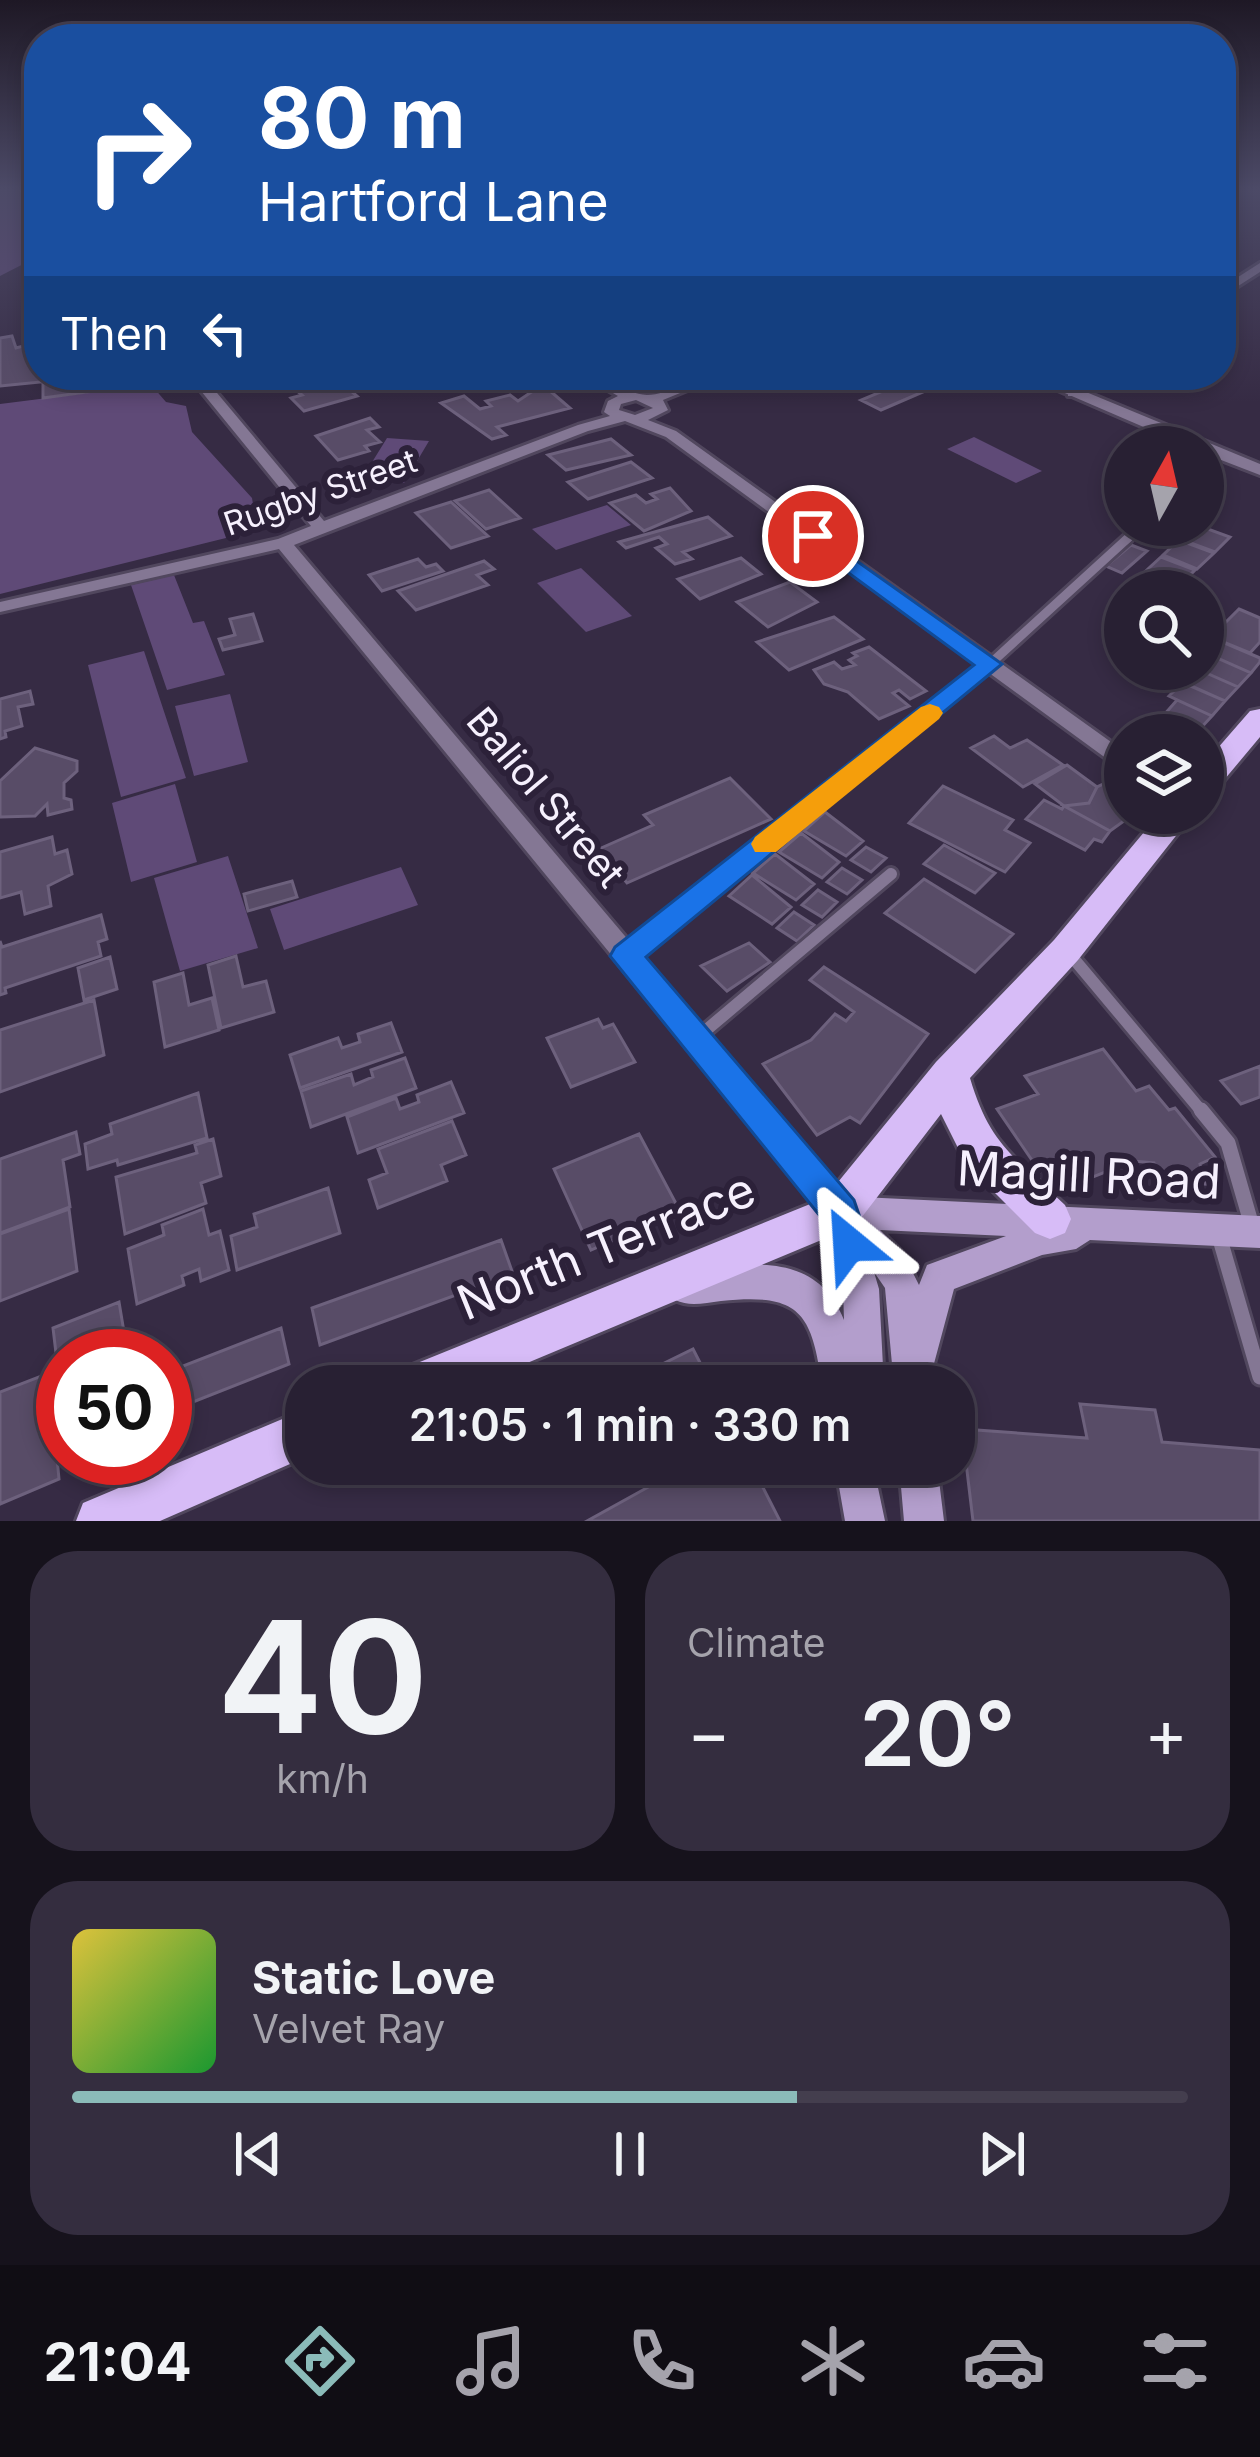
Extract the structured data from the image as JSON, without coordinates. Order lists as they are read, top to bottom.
{
  "streets": {
    "main road": ["Magill Road", "North Terrace"],
    "street": ["Rugby Street", "Baliol Street"]
  },
  "crossings": [
    ["Rugby Street", "Baliol Street"],
    ["Baliol Street", "Magill Road"],
    ["Baliol Street", "North Terrace"],
    ["Magill Road", "North Terrace"]
  ],
  "north": "top",
  "page": {
    "turn": ["80 m", "Hartford Lane"],
    "then": "Then",
    "limit": "50",
    "trip": "21:05 · 1 min · 330 m",
    "tile": [
      ["40", "km/h"],
      "Climate"
    ],
    "heat": ["−", "20°", "+"],
    "song": ["Static Love", "Velvet Ray"],
    "tabs": "21:04"
  }
}
